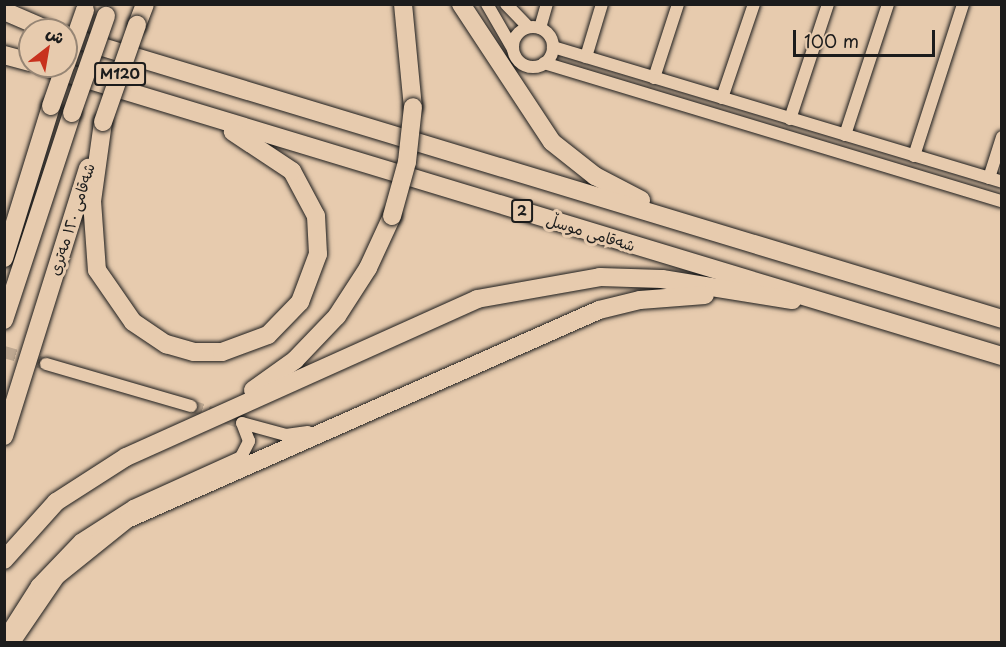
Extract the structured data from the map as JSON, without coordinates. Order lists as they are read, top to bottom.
{
  "streets": {
    "highway": [
      "M120",
      "2",
      "شەقامی ١٢٠ مەتری",
      "شەقامی موسڵ"
    ]
  },
  "scale_bar": "100 m",
  "north": "top right"
}
